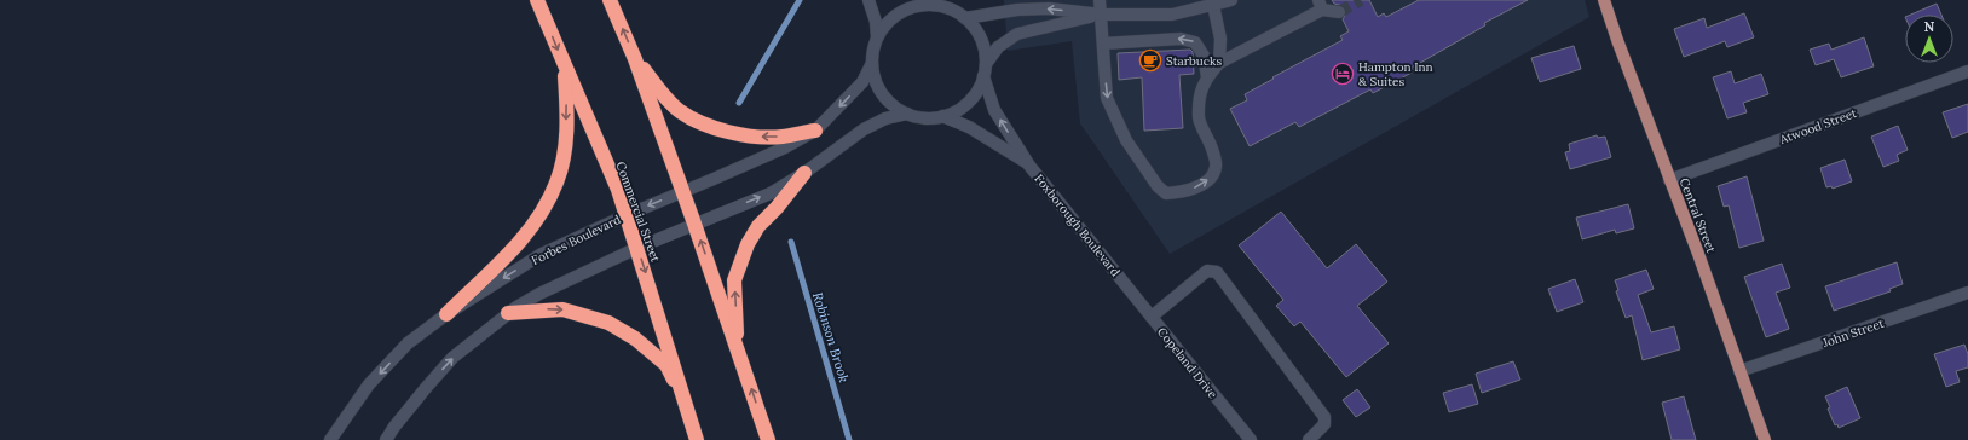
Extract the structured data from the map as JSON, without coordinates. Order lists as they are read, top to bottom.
{
  "streets": {
    "highway": ["Commercial Street"],
    "main road": ["Central Street"],
    "street": [
      "Atwood Street",
      "Foxborough Boulevard",
      "Forbes Boulevard",
      "John Street",
      "Copeland Drive"
    ]
  },
  "crossings": [
    ["Atwood Street", "Central Street"],
    ["Commercial Street", "Forbes Boulevard"],
    ["Central Street", "John Street"],
    ["Foxborough Boulevard", "Forbes Boulevard"],
    ["Foxborough Boulevard", "Copeland Drive"]
  ],
  "water": ["Robinson Brook"],
  "places": {
    "cafe": ["Starbucks"],
    "hotel": ["Hampton Inn & Suites"]
  },
  "north": "top"
}
